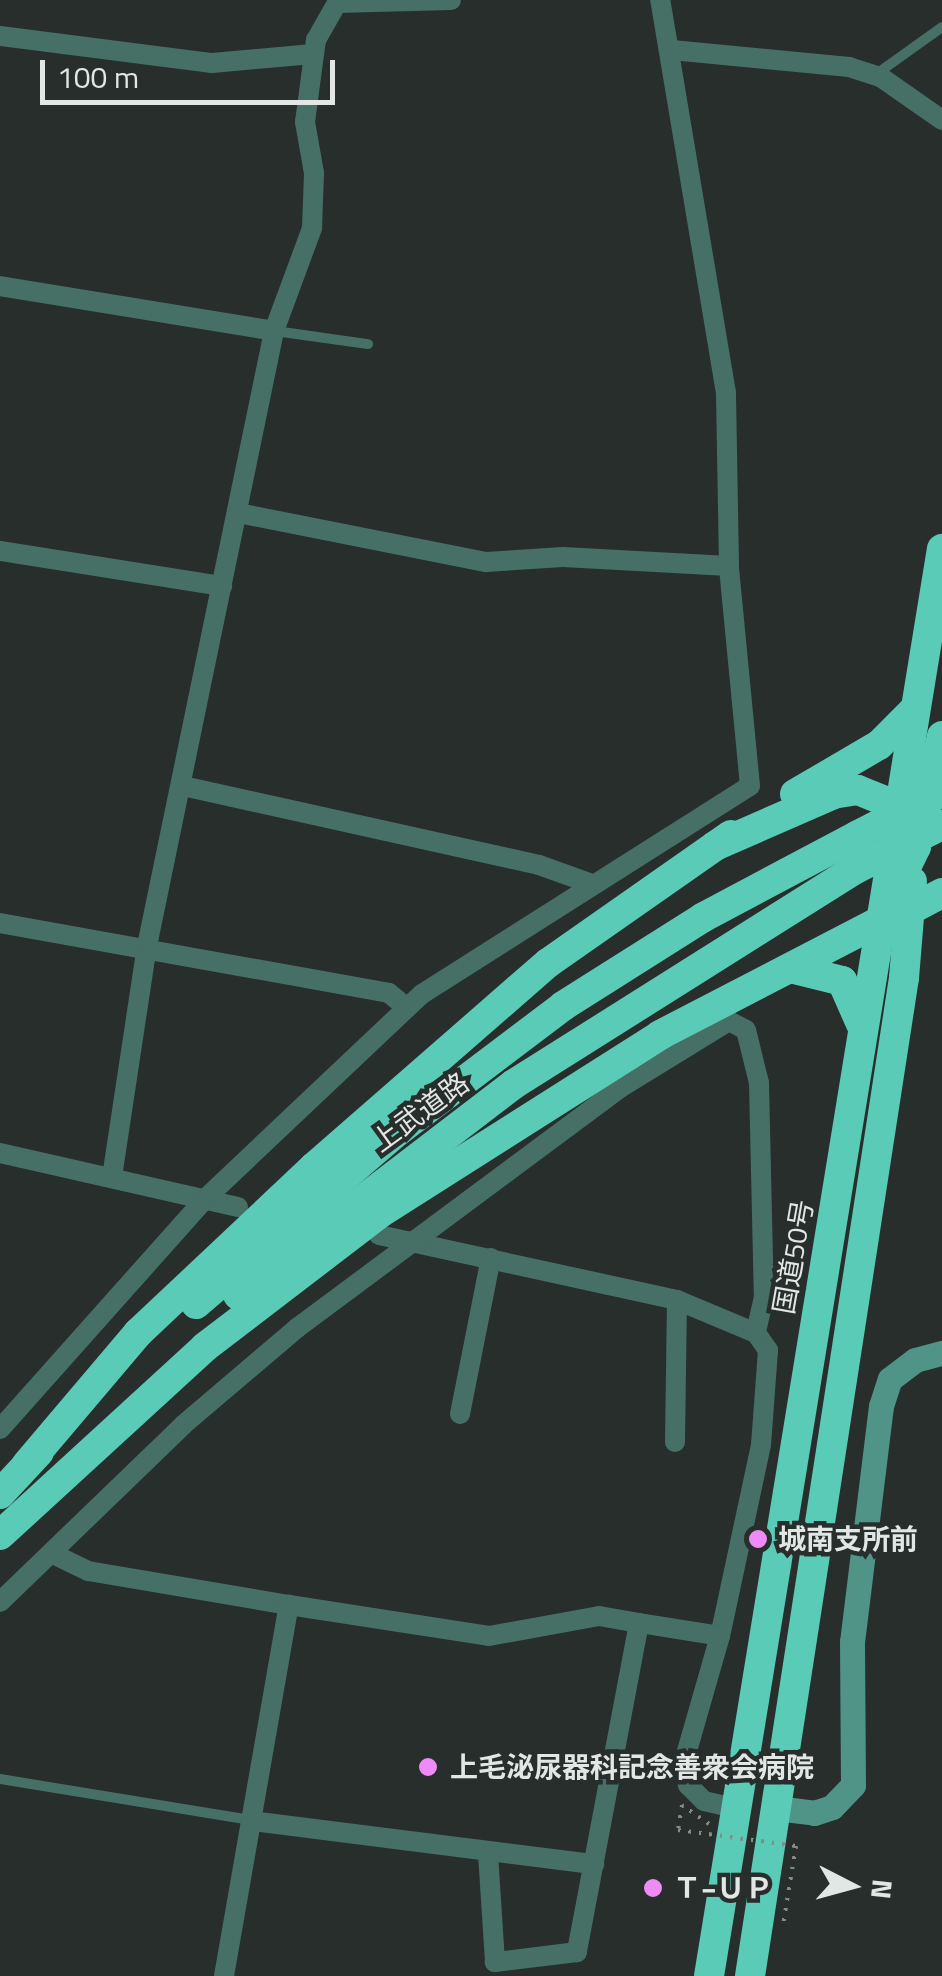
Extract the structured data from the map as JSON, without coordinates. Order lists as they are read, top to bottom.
{
  "streets": {
    "highway": ["上武道路", "国道50号"]
  },
  "crossings": [
    ["上武道路", "国道50号"]
  ],
  "places": ["城南支所前", "上毛泌尿器科記念善衆会病院", "Ｔ−ＵＰ"],
  "scale_bar": "100 m",
  "north": "right"
}
